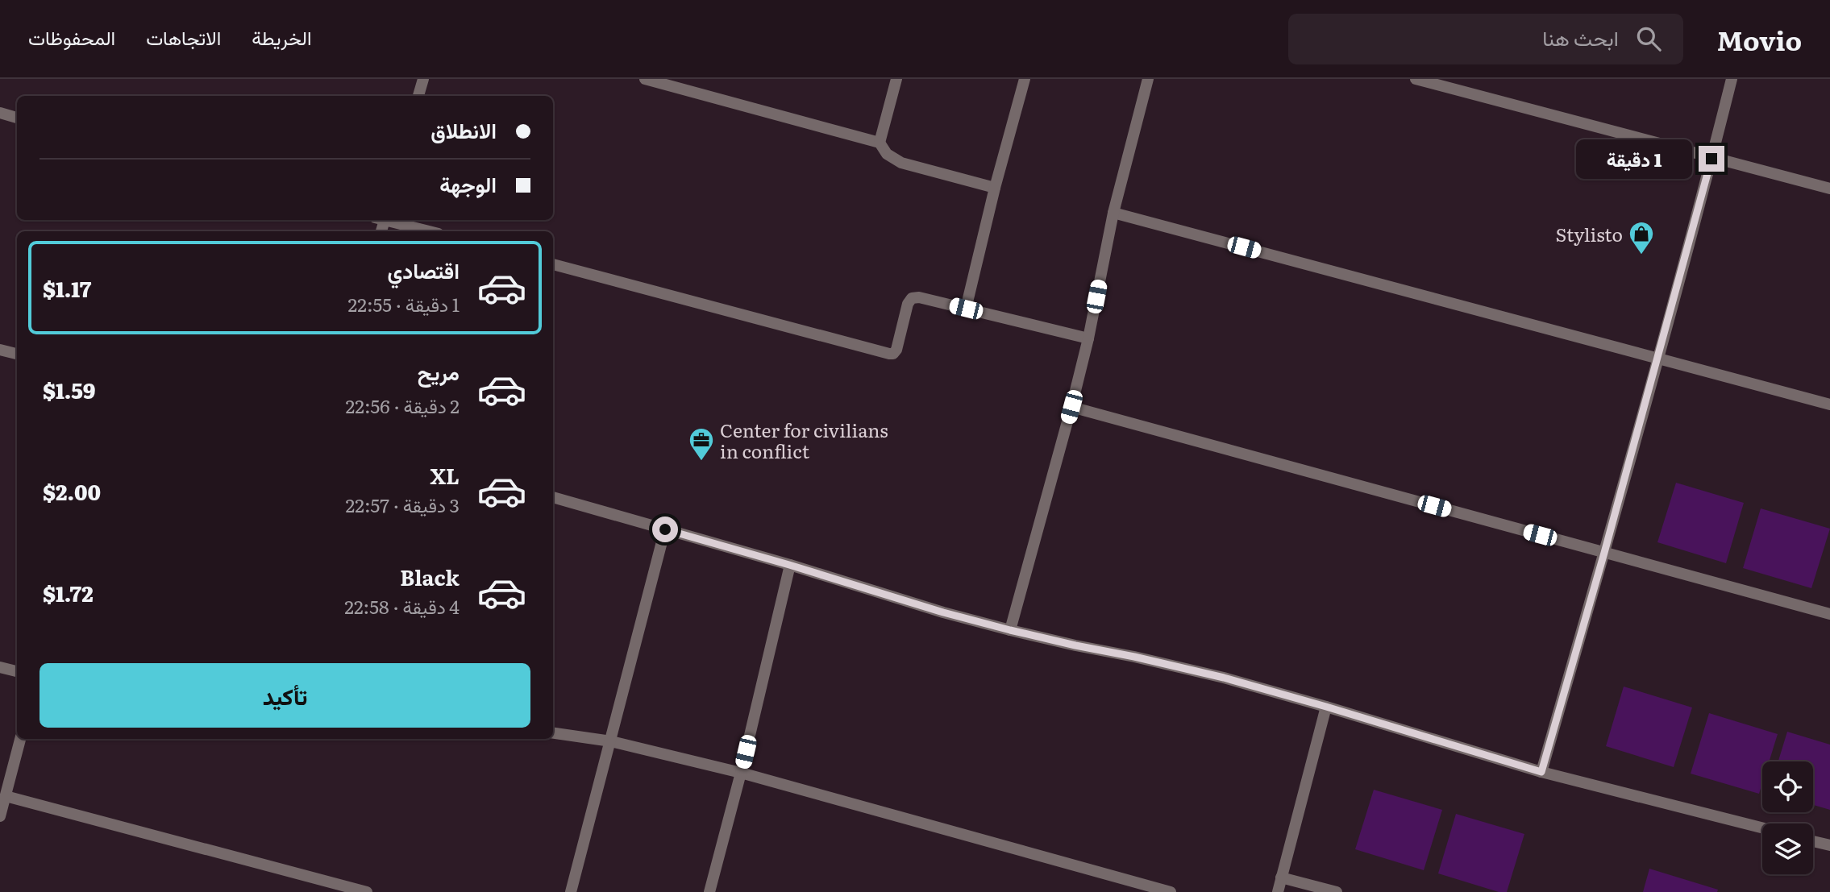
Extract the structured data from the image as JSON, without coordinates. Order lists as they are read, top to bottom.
{
  "places": {
    "shop": ["Stylisto"],
    "office": ["Center for civilians in conflict"]
  },
  "page": {
    "header": "Movio",
    "search": "ابحث هنا",
    "nav": ["الخريطة", "الاتجاهات", "المحفوظات"],
    "banner": ["الانطلاق", "الوجهة"],
    "bubble": "1 دقيقة",
    "list": [
      {
        "name": "اقتصادي",
        "note": "1 دقيقة · 22:55",
        "value": "$1.17"
      },
      {
        "name": "مريح",
        "note": "2 دقيقة · 22:56",
        "value": "$1.59"
      },
      {
        "name": "XL",
        "note": "3 دقيقة · 22:57",
        "value": "$2.00"
      },
      {
        "name": "Black",
        "note": "4 دقيقة · 22:58",
        "value": "$1.72"
      }
    ],
    "buttons": "تأكيد"
  }
}
